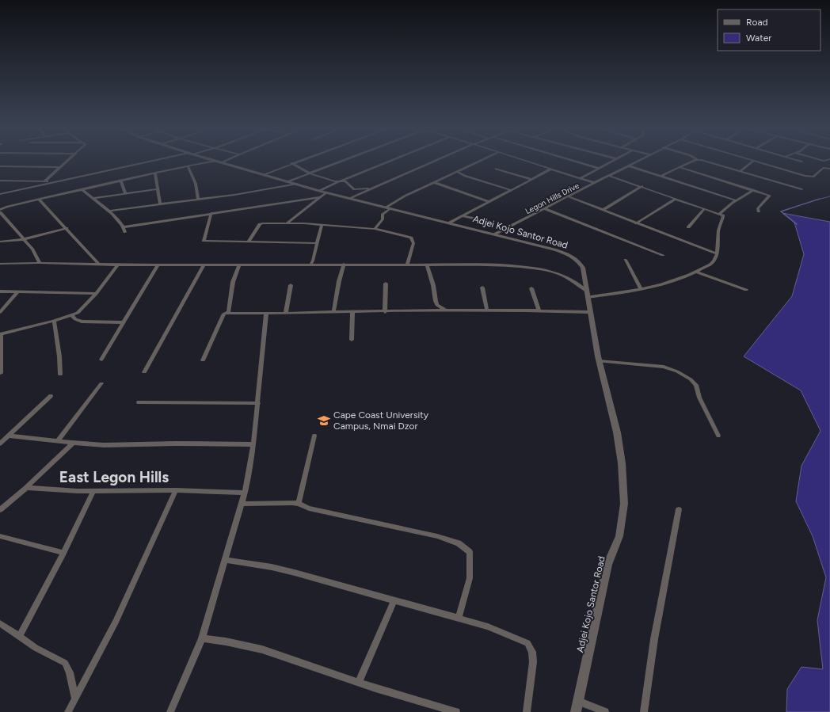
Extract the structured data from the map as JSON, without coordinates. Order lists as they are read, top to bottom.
{
  "streets": {
    "street": ["Legon Hills Drive", "Adjei Kojo Santor Road"]
  },
  "crossings": [
    ["Legon Hills Drive", "Adjei Kojo Santor Road"]
  ],
  "districts": ["East Legon Hills"],
  "places": {
    "school or university": ["Cape Coast University Campus, Nmai Dzor"]
  },
  "legend": ["Road", "Water"]
}
